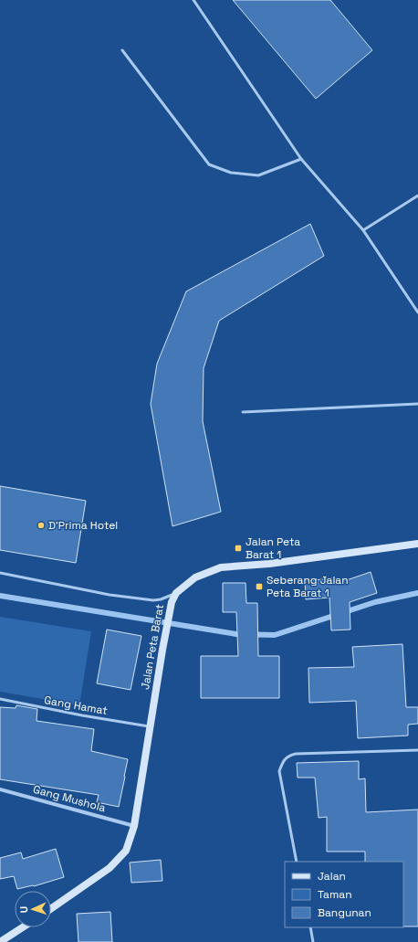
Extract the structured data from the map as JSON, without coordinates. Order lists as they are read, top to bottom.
{
  "streets": {
    "main road": ["Jalan Peta Barat"],
    "street": ["Gang Mushola"],
    "lane": ["Gang Hamat"]
  },
  "crossings": [
    ["Jalan Peta Barat", "Gang Hamat"],
    ["Jalan Peta Barat", "Gang Mushola"]
  ],
  "places": {
    "other": ["D'Prima Hotel"],
    "transit": ["Jalan Peta Barat 1", "Seberang Jalan Peta Barat 1"]
  },
  "legend": ["Jalan", "Taman", "Bangunan"],
  "north": "left"
}
